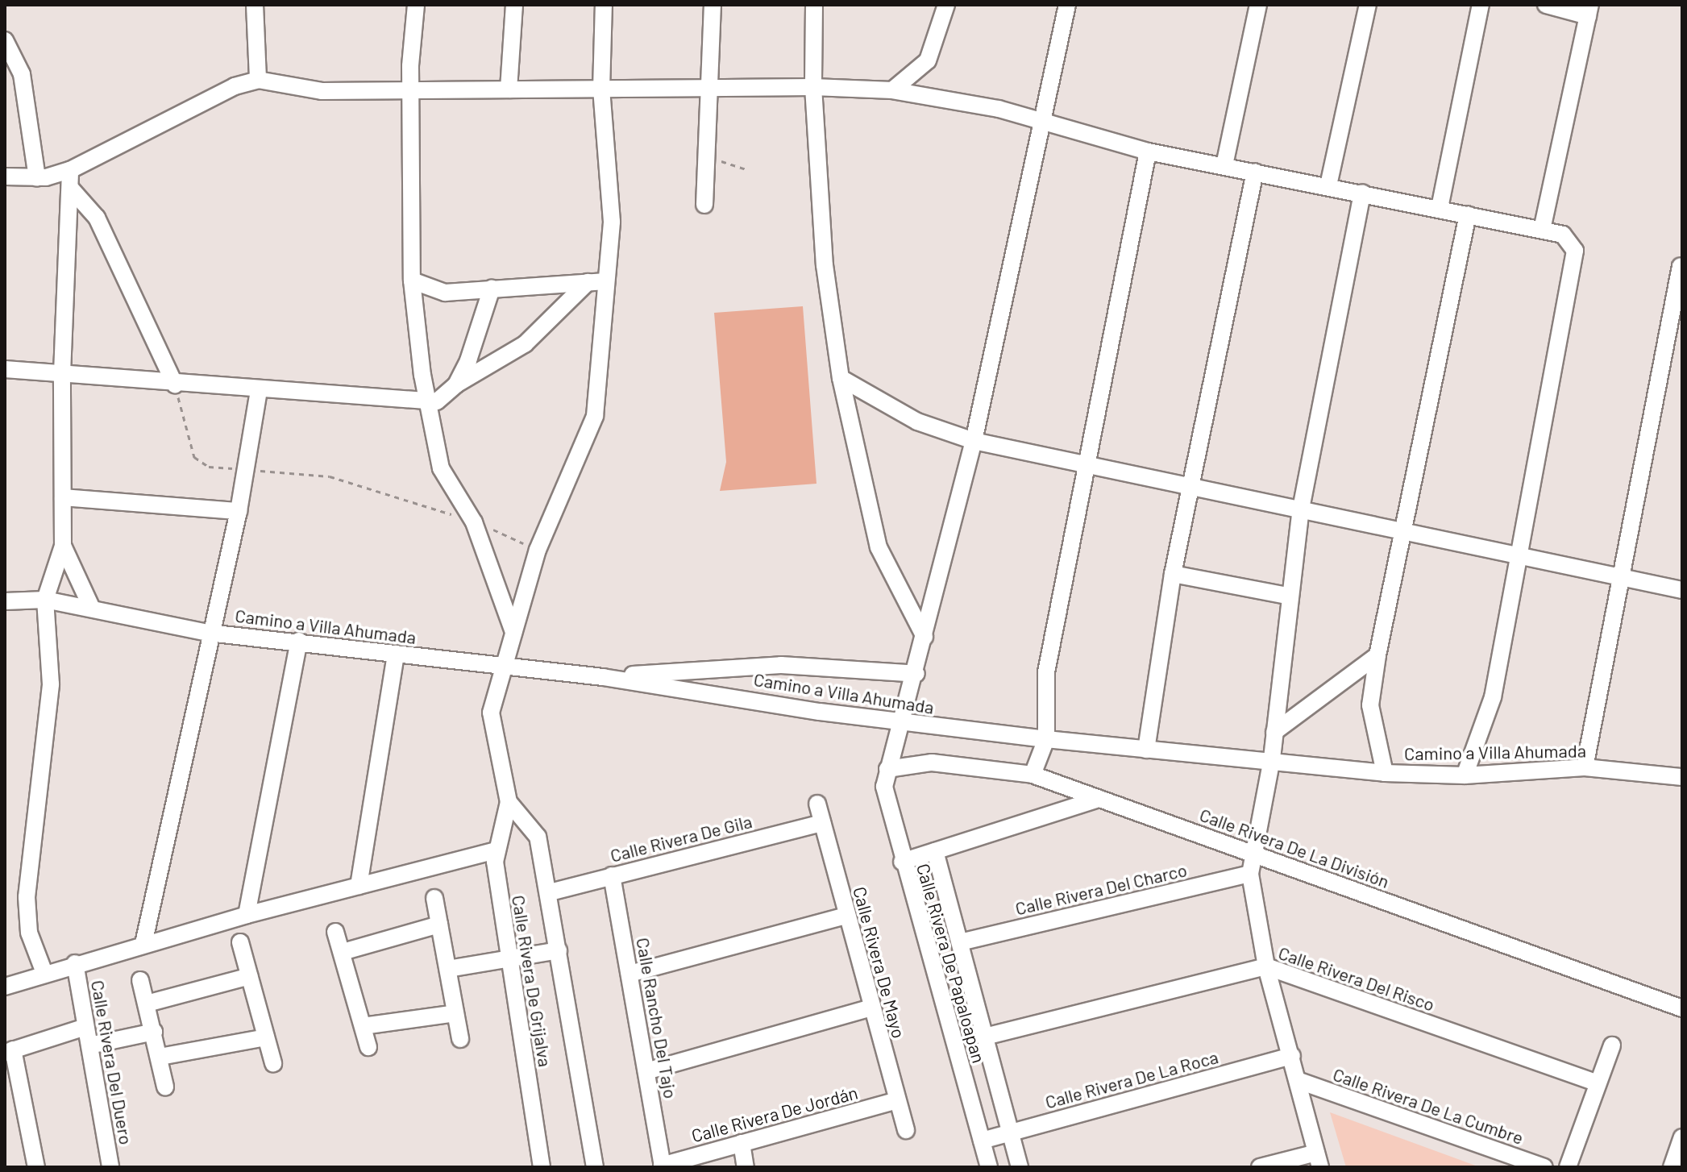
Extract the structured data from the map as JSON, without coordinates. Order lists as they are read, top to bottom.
{
  "streets": {
    "street": [
      "Camino a Villa Ahumada",
      "Calle Rivera De Gila",
      "Calle Rivera De La División",
      "Calle Rivera Del Charco",
      "Calle Rivera De Mayo",
      "Calle Rivera De Papaloapan",
      "Calle Rivera Del Risco",
      "Calle Rivera De Grijalva",
      "Calle Rancho Del Tajo",
      "Calle Rivera Del Duero",
      "Calle Rivera De La Roca",
      "Calle Rivera De La Cumbre",
      "Calle Rivera De Jordán"
    ]
  },
  "crossings": [
    ["Camino a Villa Ahumada", "Calle Rivera De Papaloapan"],
    ["Calle Rivera De Gila", "Calle Rivera De Mayo"],
    ["Calle Rivera De Gila", "Calle Rancho Del Tajo"],
    ["Calle Rivera De La División", "Calle Rivera De Papaloapan"],
    ["Calle Rivera De Mayo", "Calle Rivera De Jordán"],
    ["Calle Rivera De Papaloapan", "Calle Rivera De La Roca"],
    ["Calle Rancho Del Tajo", "Calle Rivera De Jordán"]
  ]
}
